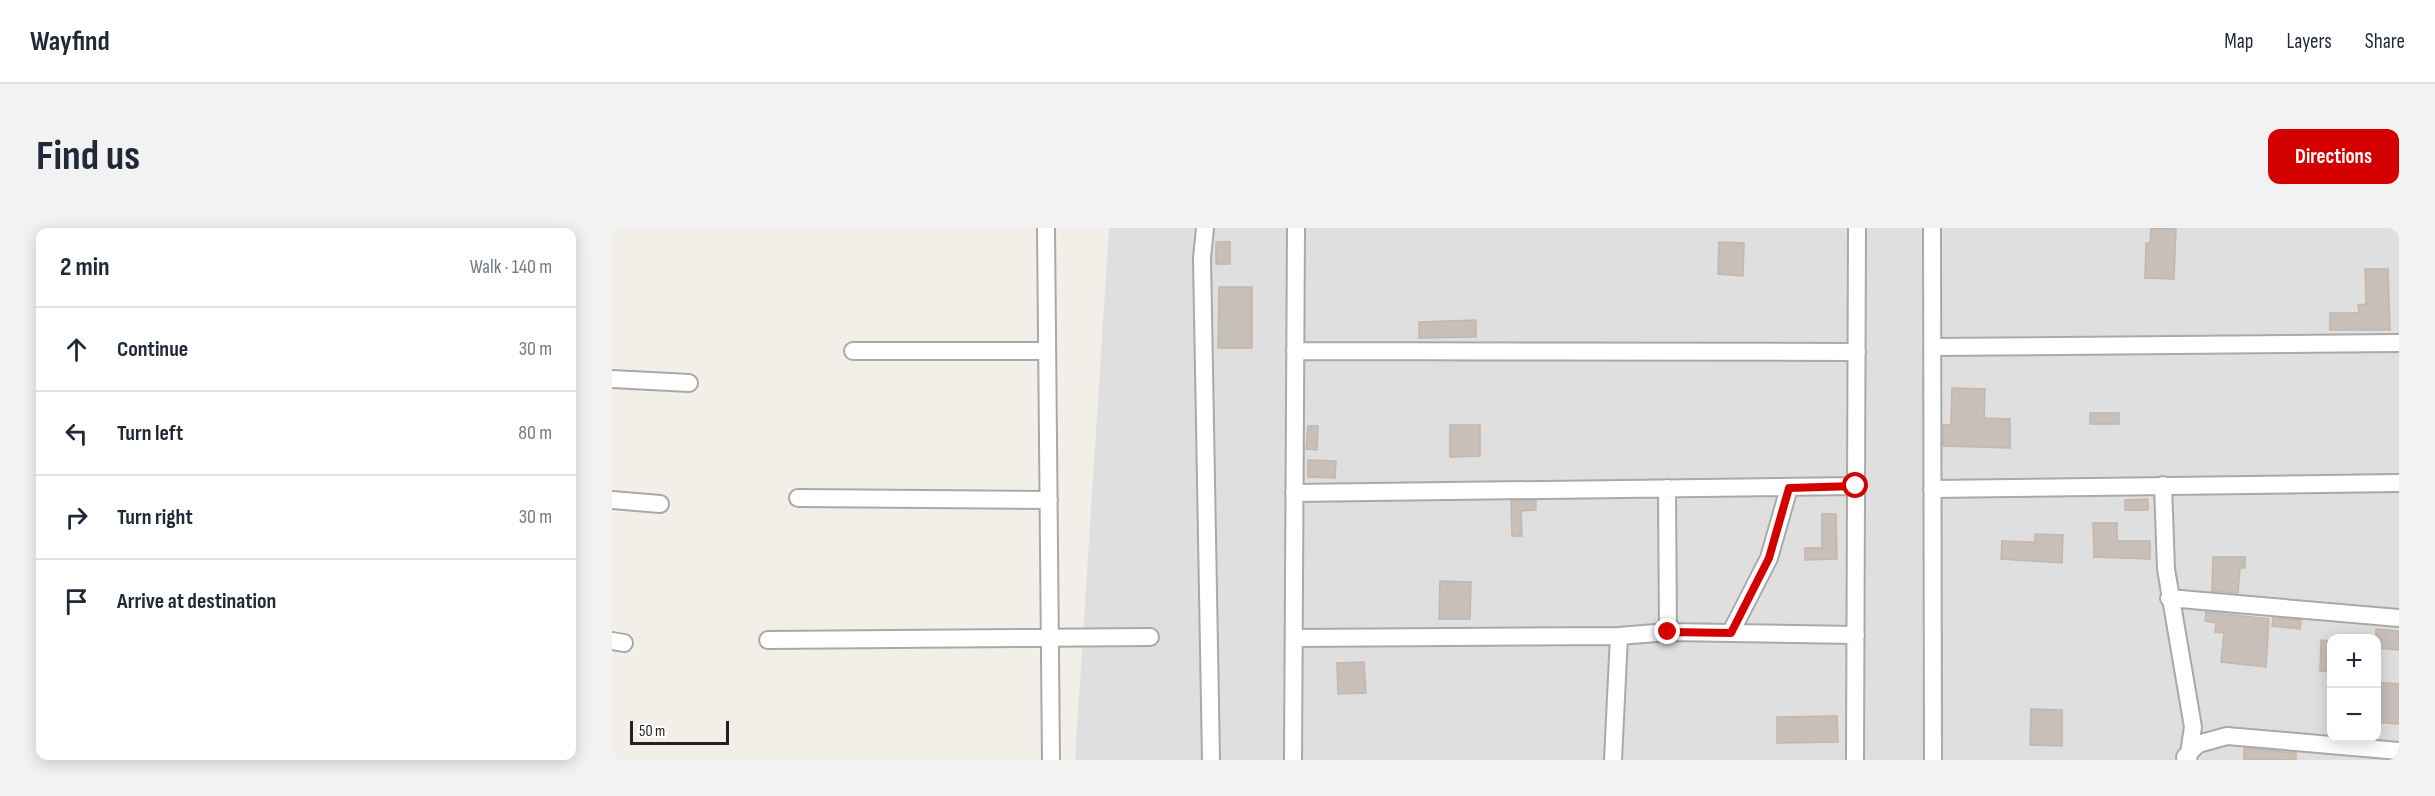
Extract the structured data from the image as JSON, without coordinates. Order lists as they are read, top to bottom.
{
  "scale_bar": "50 m",
  "page": {
    "header": "Wayfind",
    "nav": ["Map", "Layers", "Share"],
    "buttons": "Directions",
    "title": "Find us",
    "heading": ["2 min", "Walk · 140 m"],
    "list": [
      ["Continue", "30 m"],
      ["Turn left", "80 m"],
      ["Turn right", "30 m"],
      "Arrive at destination"
    ],
    "map_buttons": ["+", "−"],
    "scale": "50 m"
  }
}
